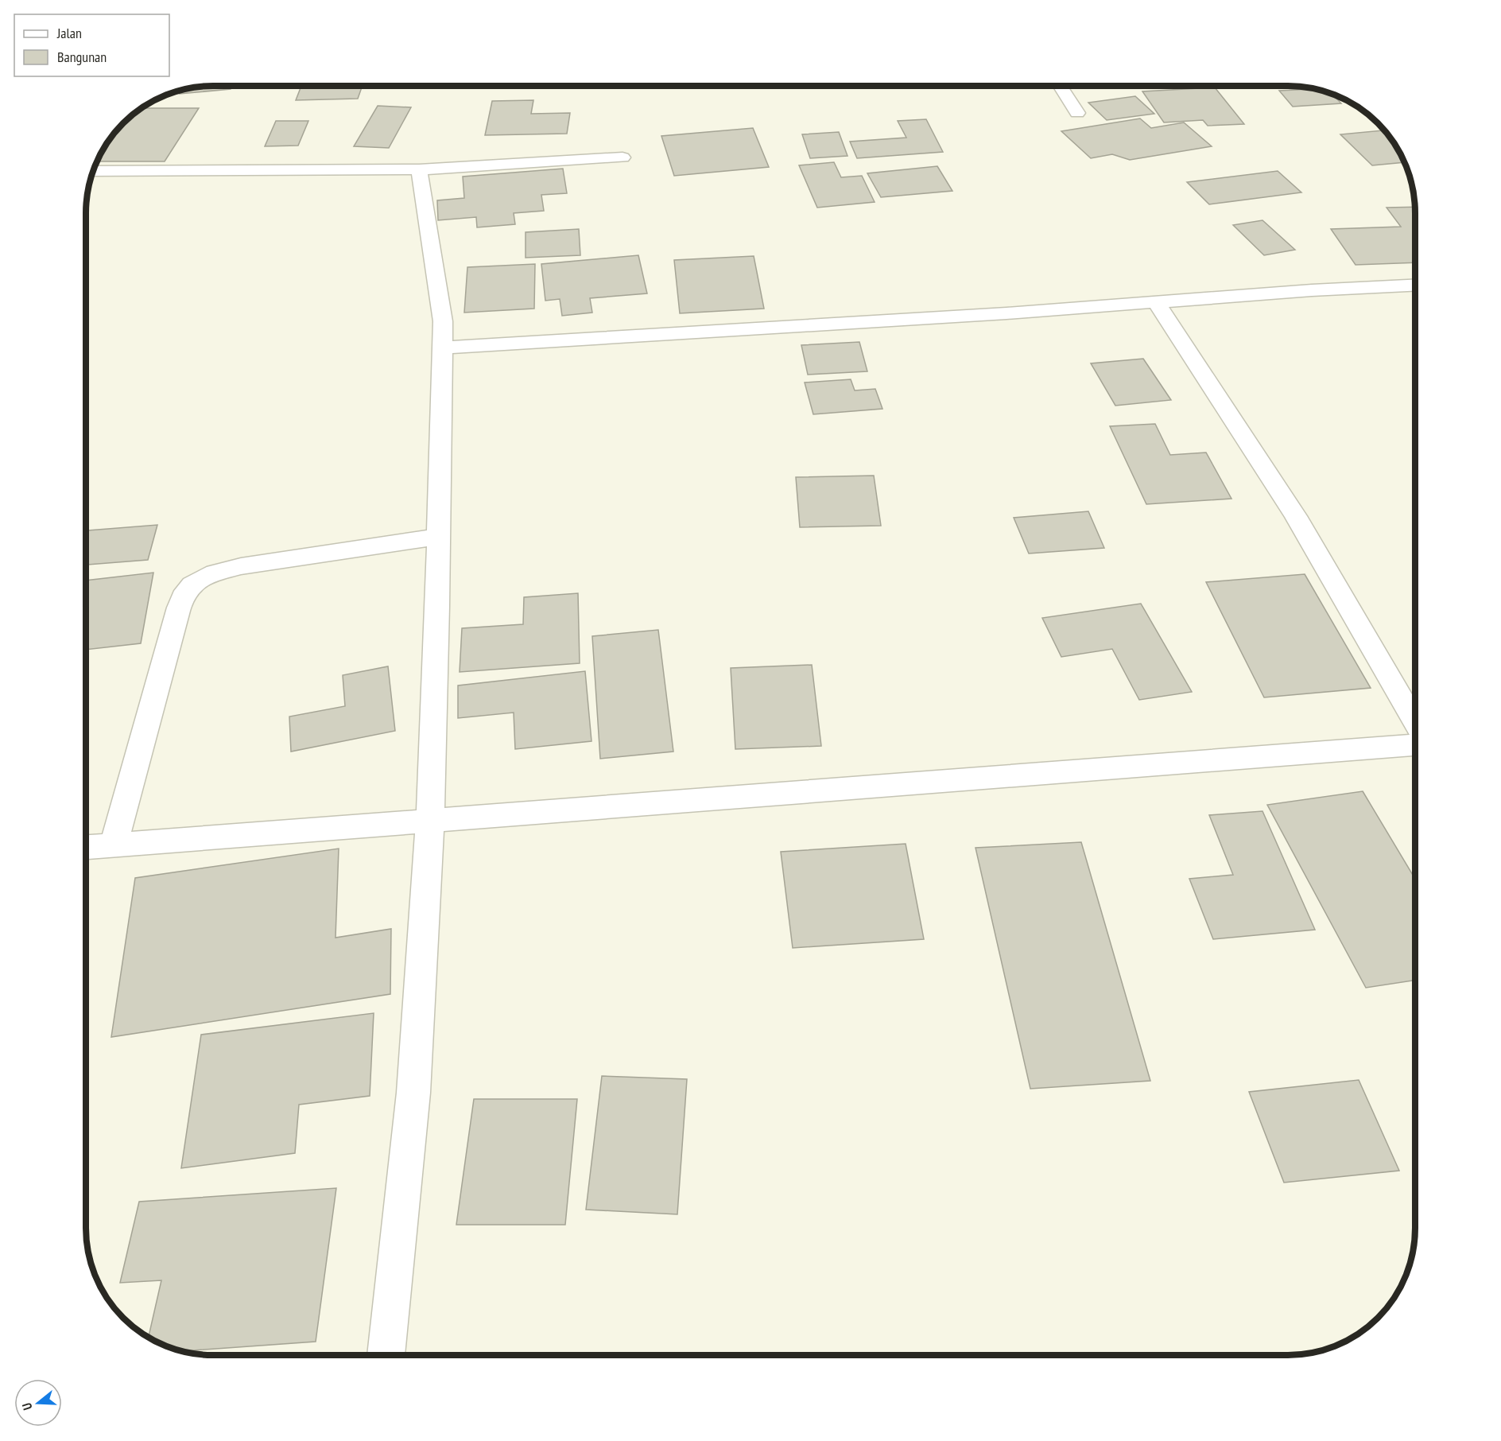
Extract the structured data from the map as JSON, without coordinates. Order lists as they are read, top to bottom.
{
  "legend": ["Jalan", "Bangunan"],
  "north": "left"
}
